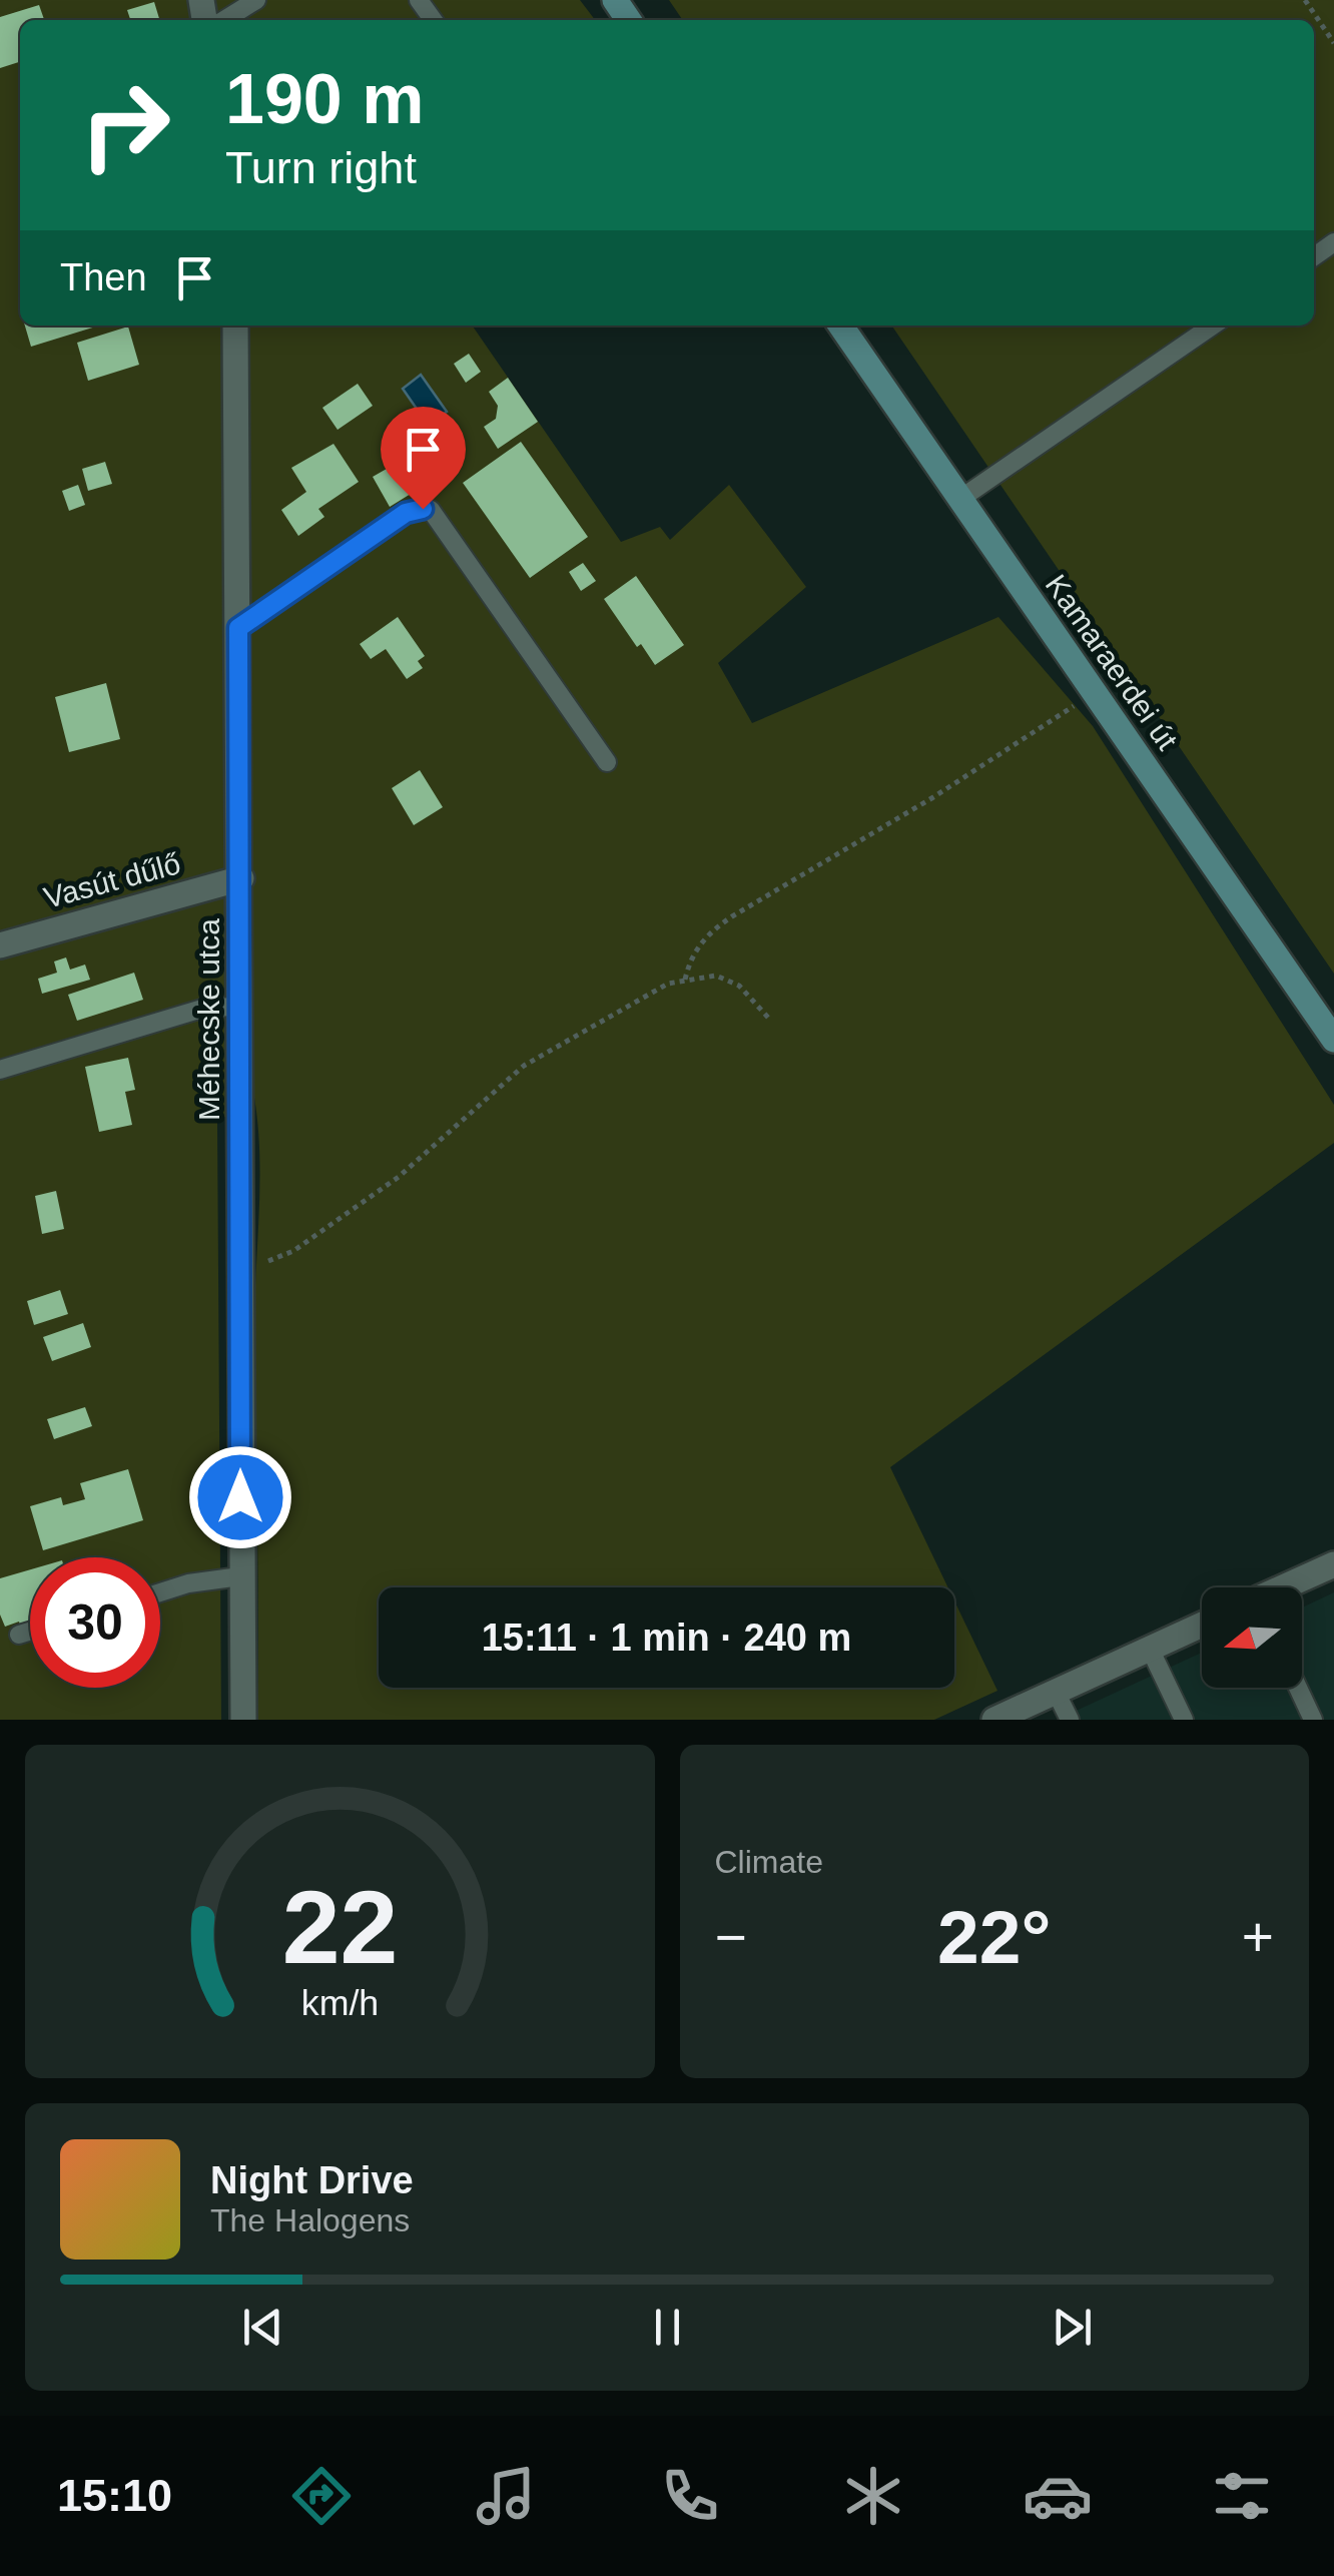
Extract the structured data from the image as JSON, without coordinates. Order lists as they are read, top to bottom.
{
  "streets": {
    "street": ["Kamaraerdei út", "Vasút dűlő", "Méhecske utca"]
  },
  "crossings": [
    ["Vasút dűlő", "Méhecske utca"]
  ],
  "north": "left",
  "page": {
    "turn": ["190 m", "Turn right"],
    "then": "Then",
    "limit": "30",
    "trip": "15:11 · 1 min · 240 m",
    "tile": "Climate",
    "heat": ["−", "22°", "+"],
    "song": ["Night Drive", "The Halogens"],
    "tabs": "15:10",
    "gauge": ["22", "km/h"]
  }
}
